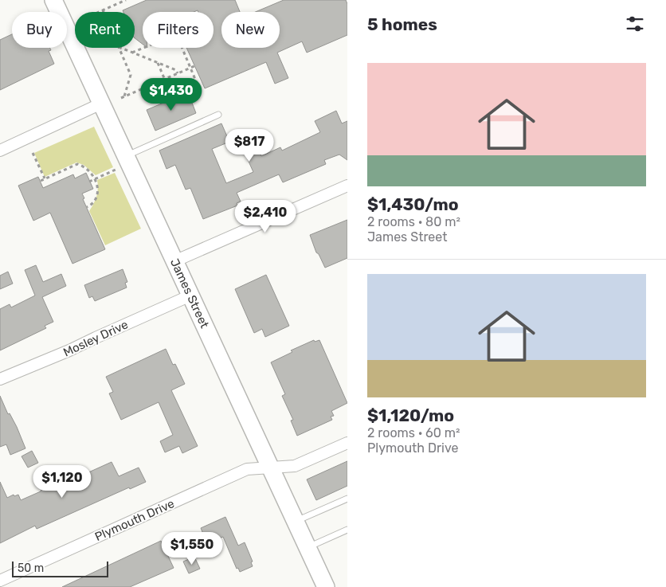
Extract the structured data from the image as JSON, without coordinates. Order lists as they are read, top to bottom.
{
  "streets": {
    "main road": ["James Street"],
    "street": ["Mosley Drive", "Plymouth Drive"]
  },
  "crossings": [
    ["James Street", "Mosley Drive"],
    ["James Street", "Plymouth Drive"]
  ],
  "scale_bar": "50 m",
  "page": {
    "heading": "5 homes",
    "chip": [
      "Buy",
      "Rent",
      "Filters",
      "New"
    ],
    "list": [
      {
        "name": "$1,430/mo",
        "note": "2 rooms · 80 m² · James Street"
      },
      {
        "name": "$1,120/mo",
        "note": "2 rooms · 60 m² · Plymouth Drive"
      }
    ],
    "price": [
      "$1,430",
      "$817",
      "$2,410",
      "$1,120",
      "$1,550"
    ],
    "scale": "50 m"
  }
}
